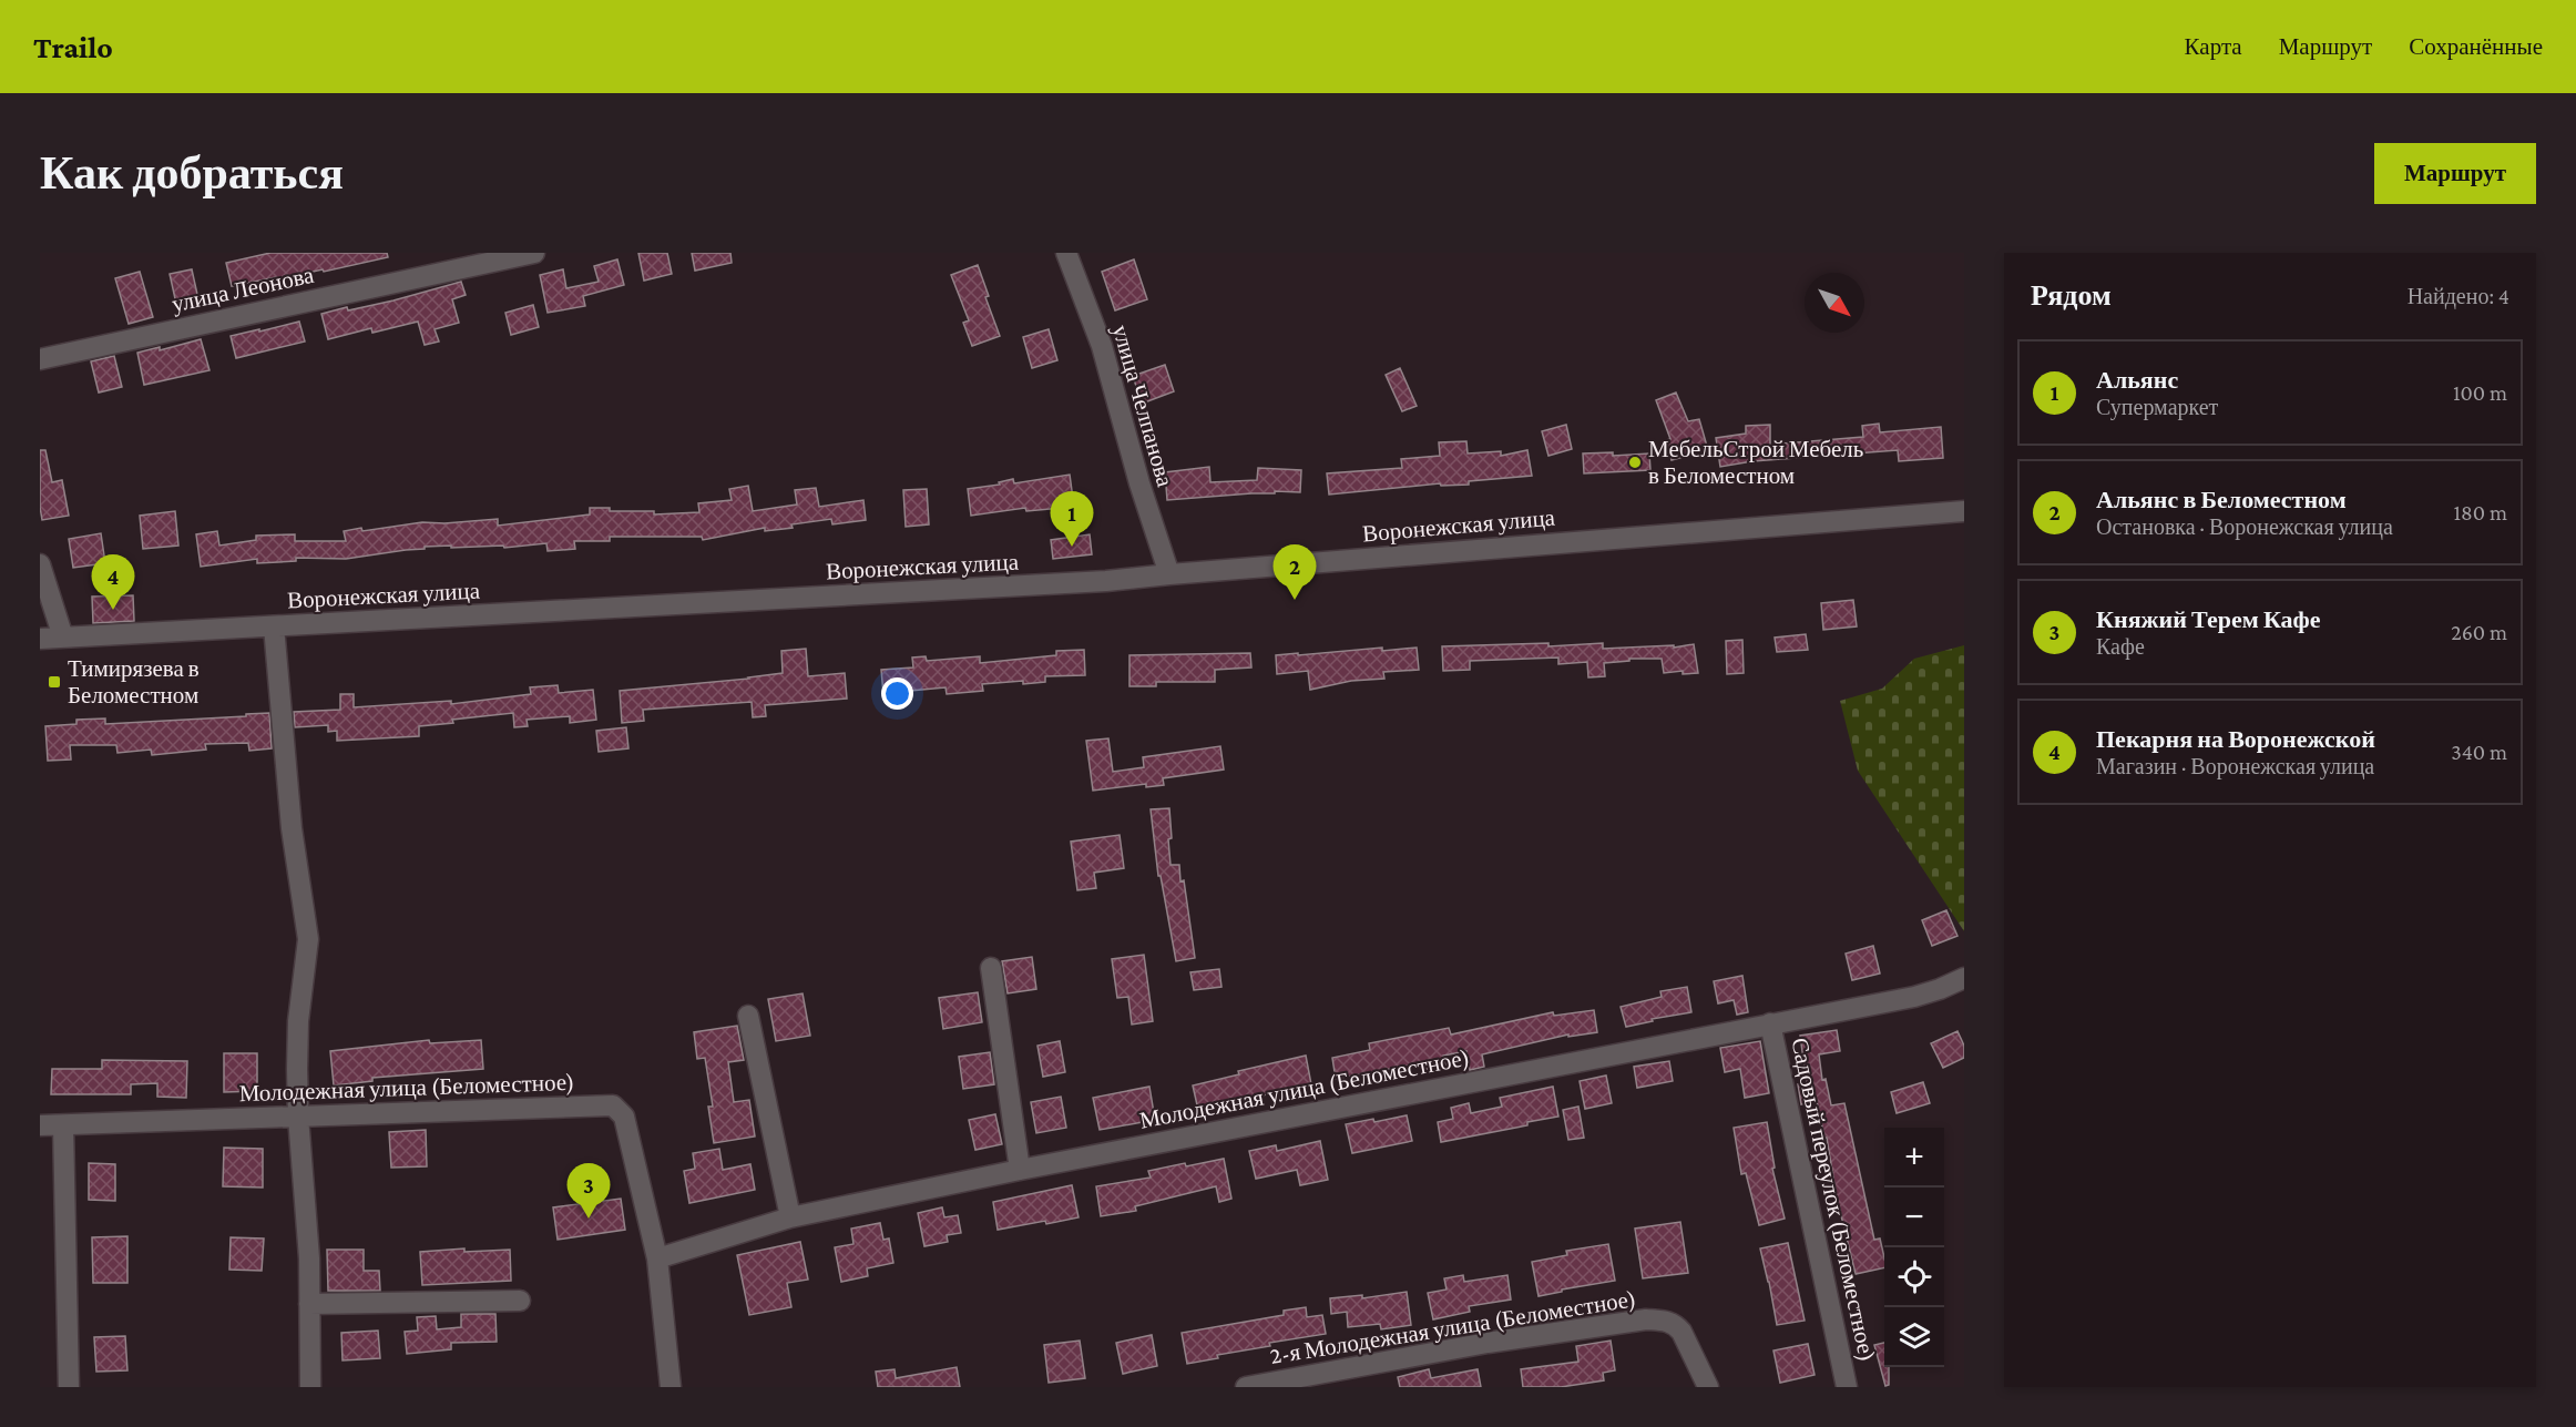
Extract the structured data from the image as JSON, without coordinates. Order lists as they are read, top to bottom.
{
  "streets": {
    "street": [
      "улица Леонова",
      "улица Челпанова",
      "Воронежская улица",
      "Молодежная улица (Беломестное)",
      "Садовый переулок (Беломестное)",
      "2-я Молодежная улица (Беломестное)"
    ]
  },
  "crossings": [
    ["улица Челпанова", "Воронежская улица"],
    ["Молодежная улица (Беломестное)", "Садовый переулок (Беломестное)"]
  ],
  "places": {
    "other": ["МебельСтрой Мебель в Беломестном"],
    "transit": ["Тимирязева в Беломестном"]
  },
  "north": "bottom right",
  "page": {
    "header": "Trailo",
    "nav": ["Карта", "Маршрут", "Сохранённые"],
    "buttons": "Маршрут",
    "title": "Как добраться",
    "heading": ["Рядом", "Найдено: 4"],
    "list": [
      {
        "mark": "1",
        "name": "Альянс",
        "note": "Супермаркет",
        "value": "100 m"
      },
      {
        "mark": "2",
        "name": "Альянс в Беломестном",
        "note": "Остановка · Воронежская улица",
        "value": "180 m"
      },
      {
        "mark": "3",
        "name": "Княжий Терем Кафе",
        "note": "Кафе",
        "value": "260 m"
      },
      {
        "mark": "4",
        "name": "Пекарня на Воронежской",
        "note": "Магазин · Воронежская улица",
        "value": "340 m"
      }
    ],
    "pins": [
      "1",
      "2",
      "4",
      "3"
    ],
    "map_buttons": ["+", "−"]
  }
}
